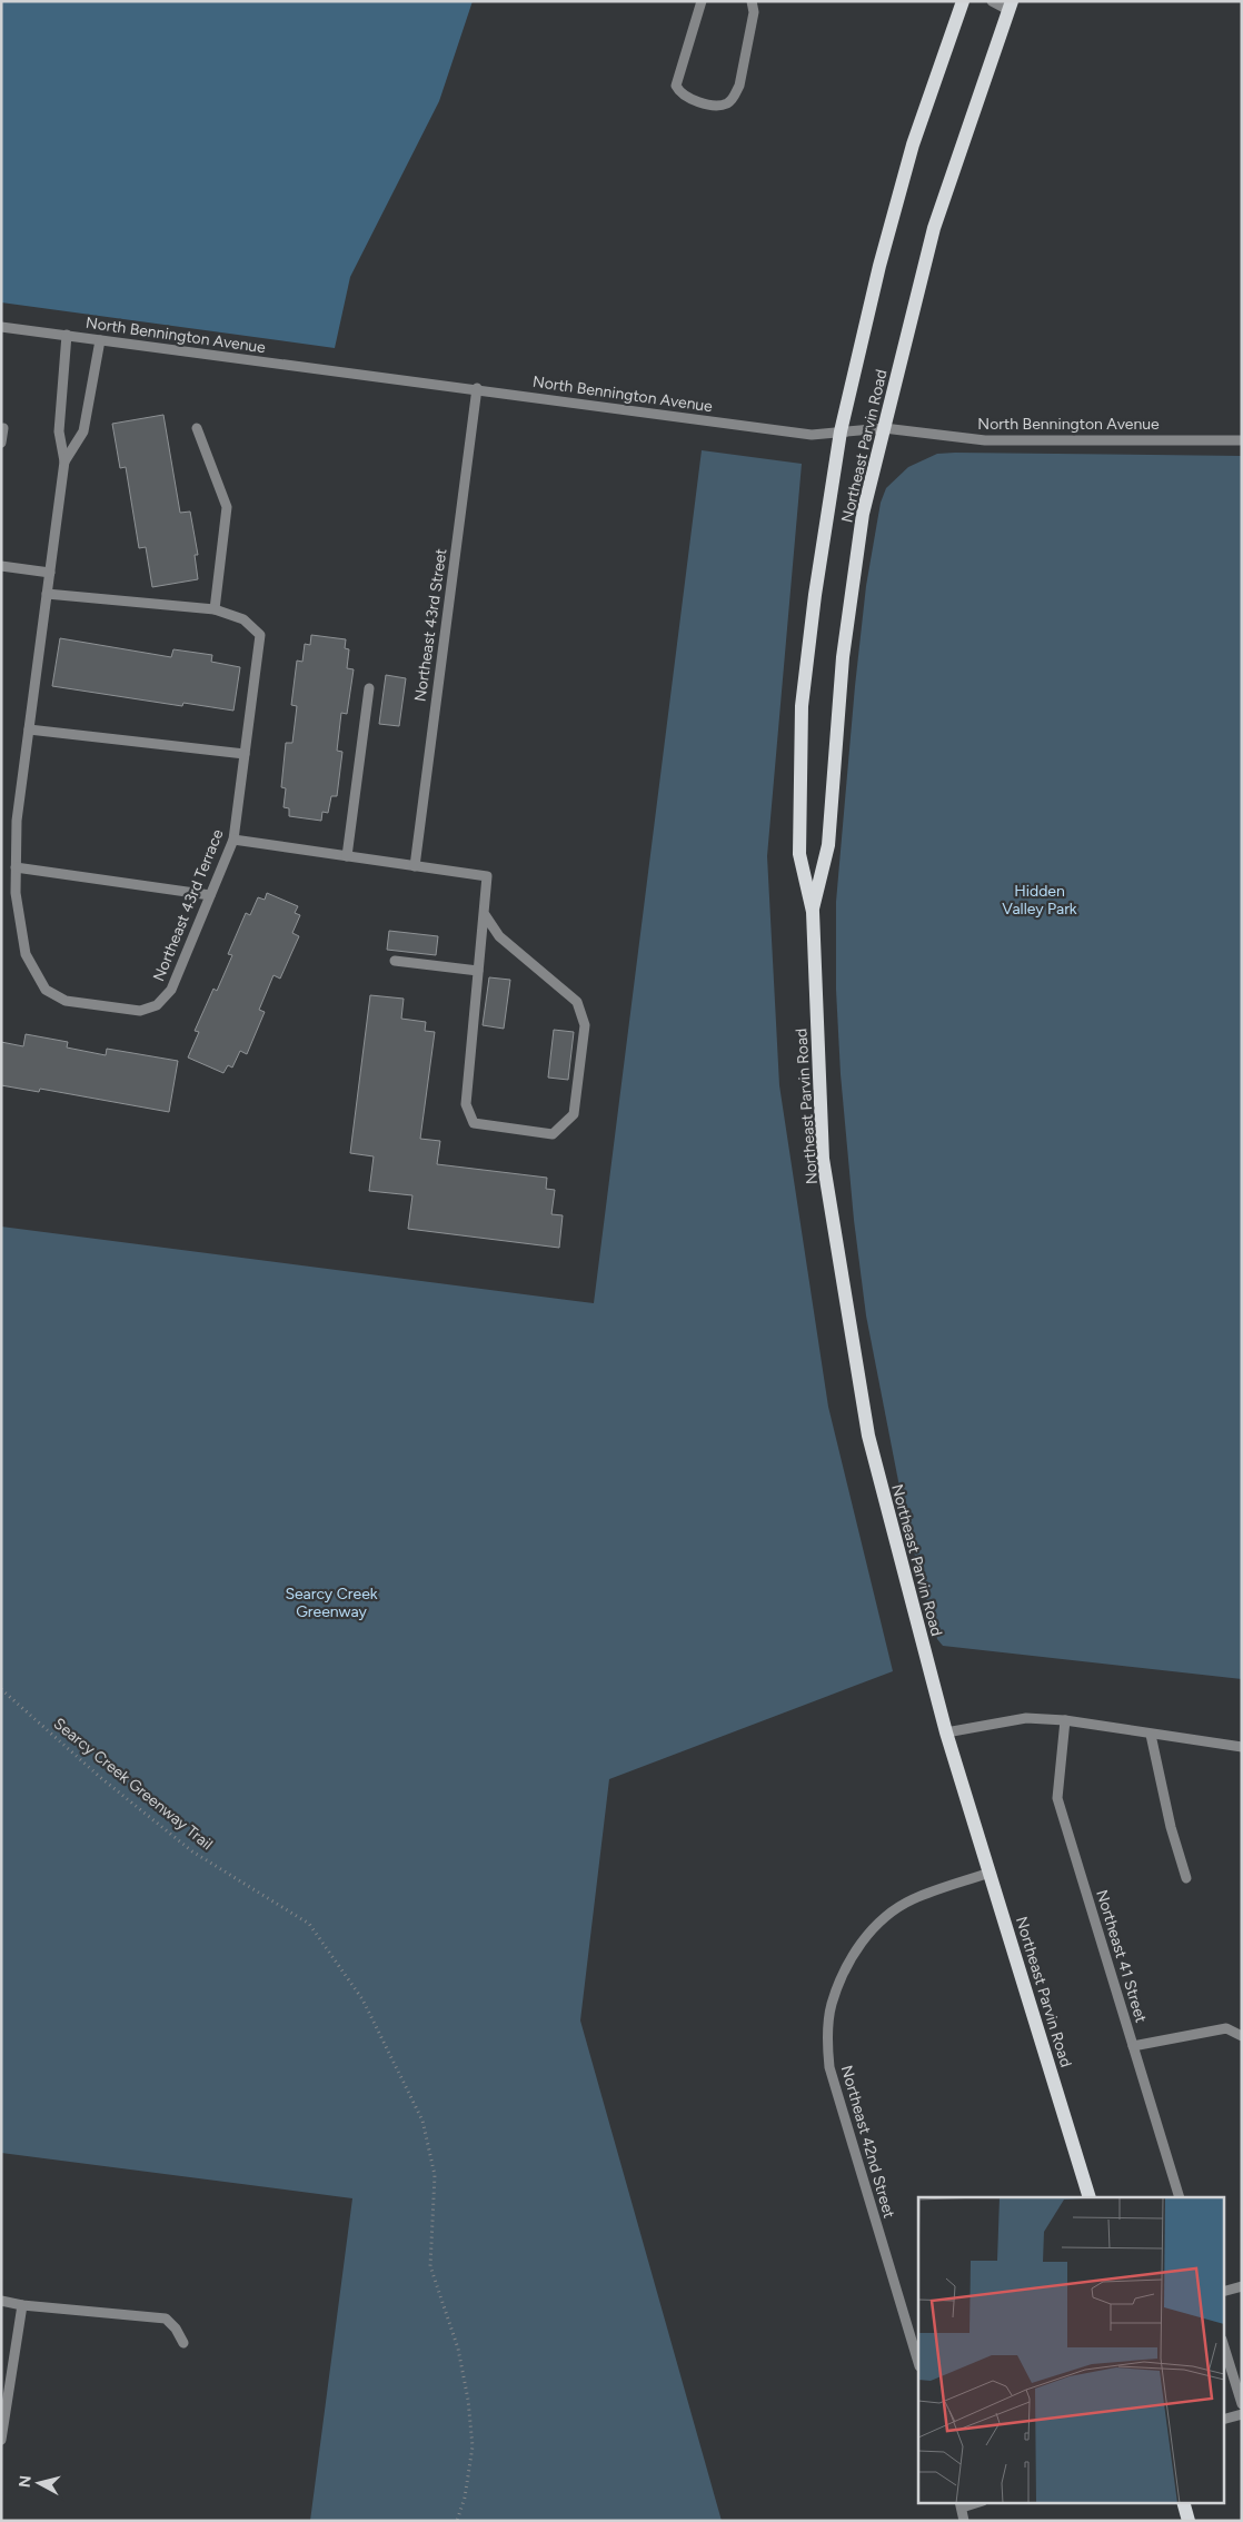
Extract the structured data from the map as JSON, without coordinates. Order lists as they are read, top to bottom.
{
  "streets": {
    "main road": ["Northeast Parvin Road"],
    "street": [
      "North Bennington Avenue",
      "Northeast 43rd Street",
      "Northeast 43rd Terrace",
      "Northeast 41 Street",
      "Northeast 42nd Street"
    ],
    "path": ["Searcy Creek Greenway Trail"]
  },
  "crossings": [
    ["North Bennington Avenue", "Northeast Parvin Road"],
    ["North Bennington Avenue", "Northeast 43rd Street"],
    ["North Bennington Avenue", "Northeast 43rd Terrace"],
    ["Northeast Parvin Road", "Northeast 42nd Street"]
  ],
  "parks": ["Hidden Valley Park", "Searcy Creek Greenway"],
  "north": "left"
}
